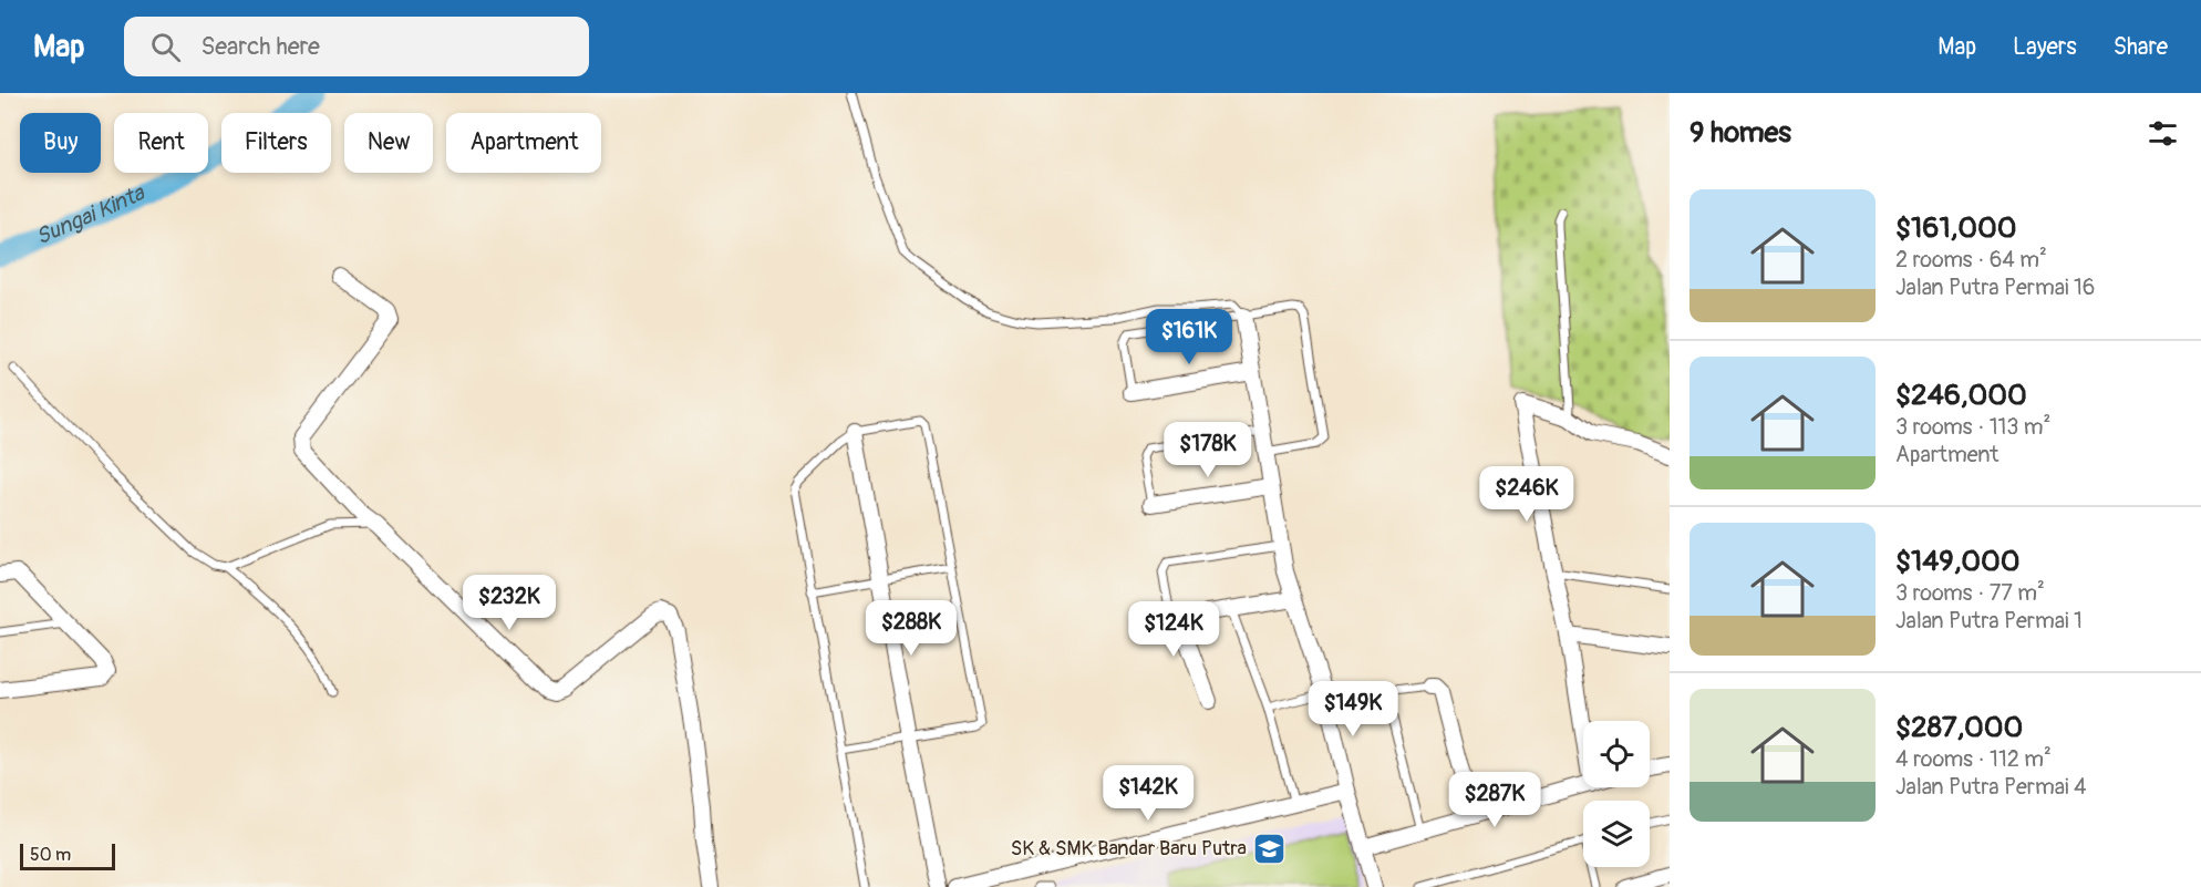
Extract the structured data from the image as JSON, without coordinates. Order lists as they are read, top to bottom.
{
  "water": ["Sungai Kinta"],
  "places": {
    "school or university": ["SK & SMK Bandar Baru Putra"]
  },
  "scale_bar": "50 m",
  "page": {
    "header": "Map",
    "search": "Search here",
    "nav": ["Map", "Layers", "Share"],
    "heading": "9 homes",
    "chip": [
      "Buy",
      "Rent",
      "Filters",
      "New",
      "Apartment"
    ],
    "list": [
      {
        "name": "$161,000",
        "note": "2 rooms · 64 m² · Jalan Putra Permai 16"
      },
      {
        "name": "$246,000",
        "note": "3 rooms · 113 m² · Apartment"
      },
      {
        "name": "$149,000",
        "note": "3 rooms · 77 m² · Jalan Putra Permai 1"
      },
      {
        "name": "$287,000",
        "note": "4 rooms · 112 m² · Jalan Putra Permai 4"
      }
    ],
    "price": [
      "$161K",
      "$178K",
      "$246K",
      "$232K",
      "$288K",
      "$124K",
      "$149K",
      "$142K",
      "$287K"
    ],
    "scale": "50 m"
  }
}
